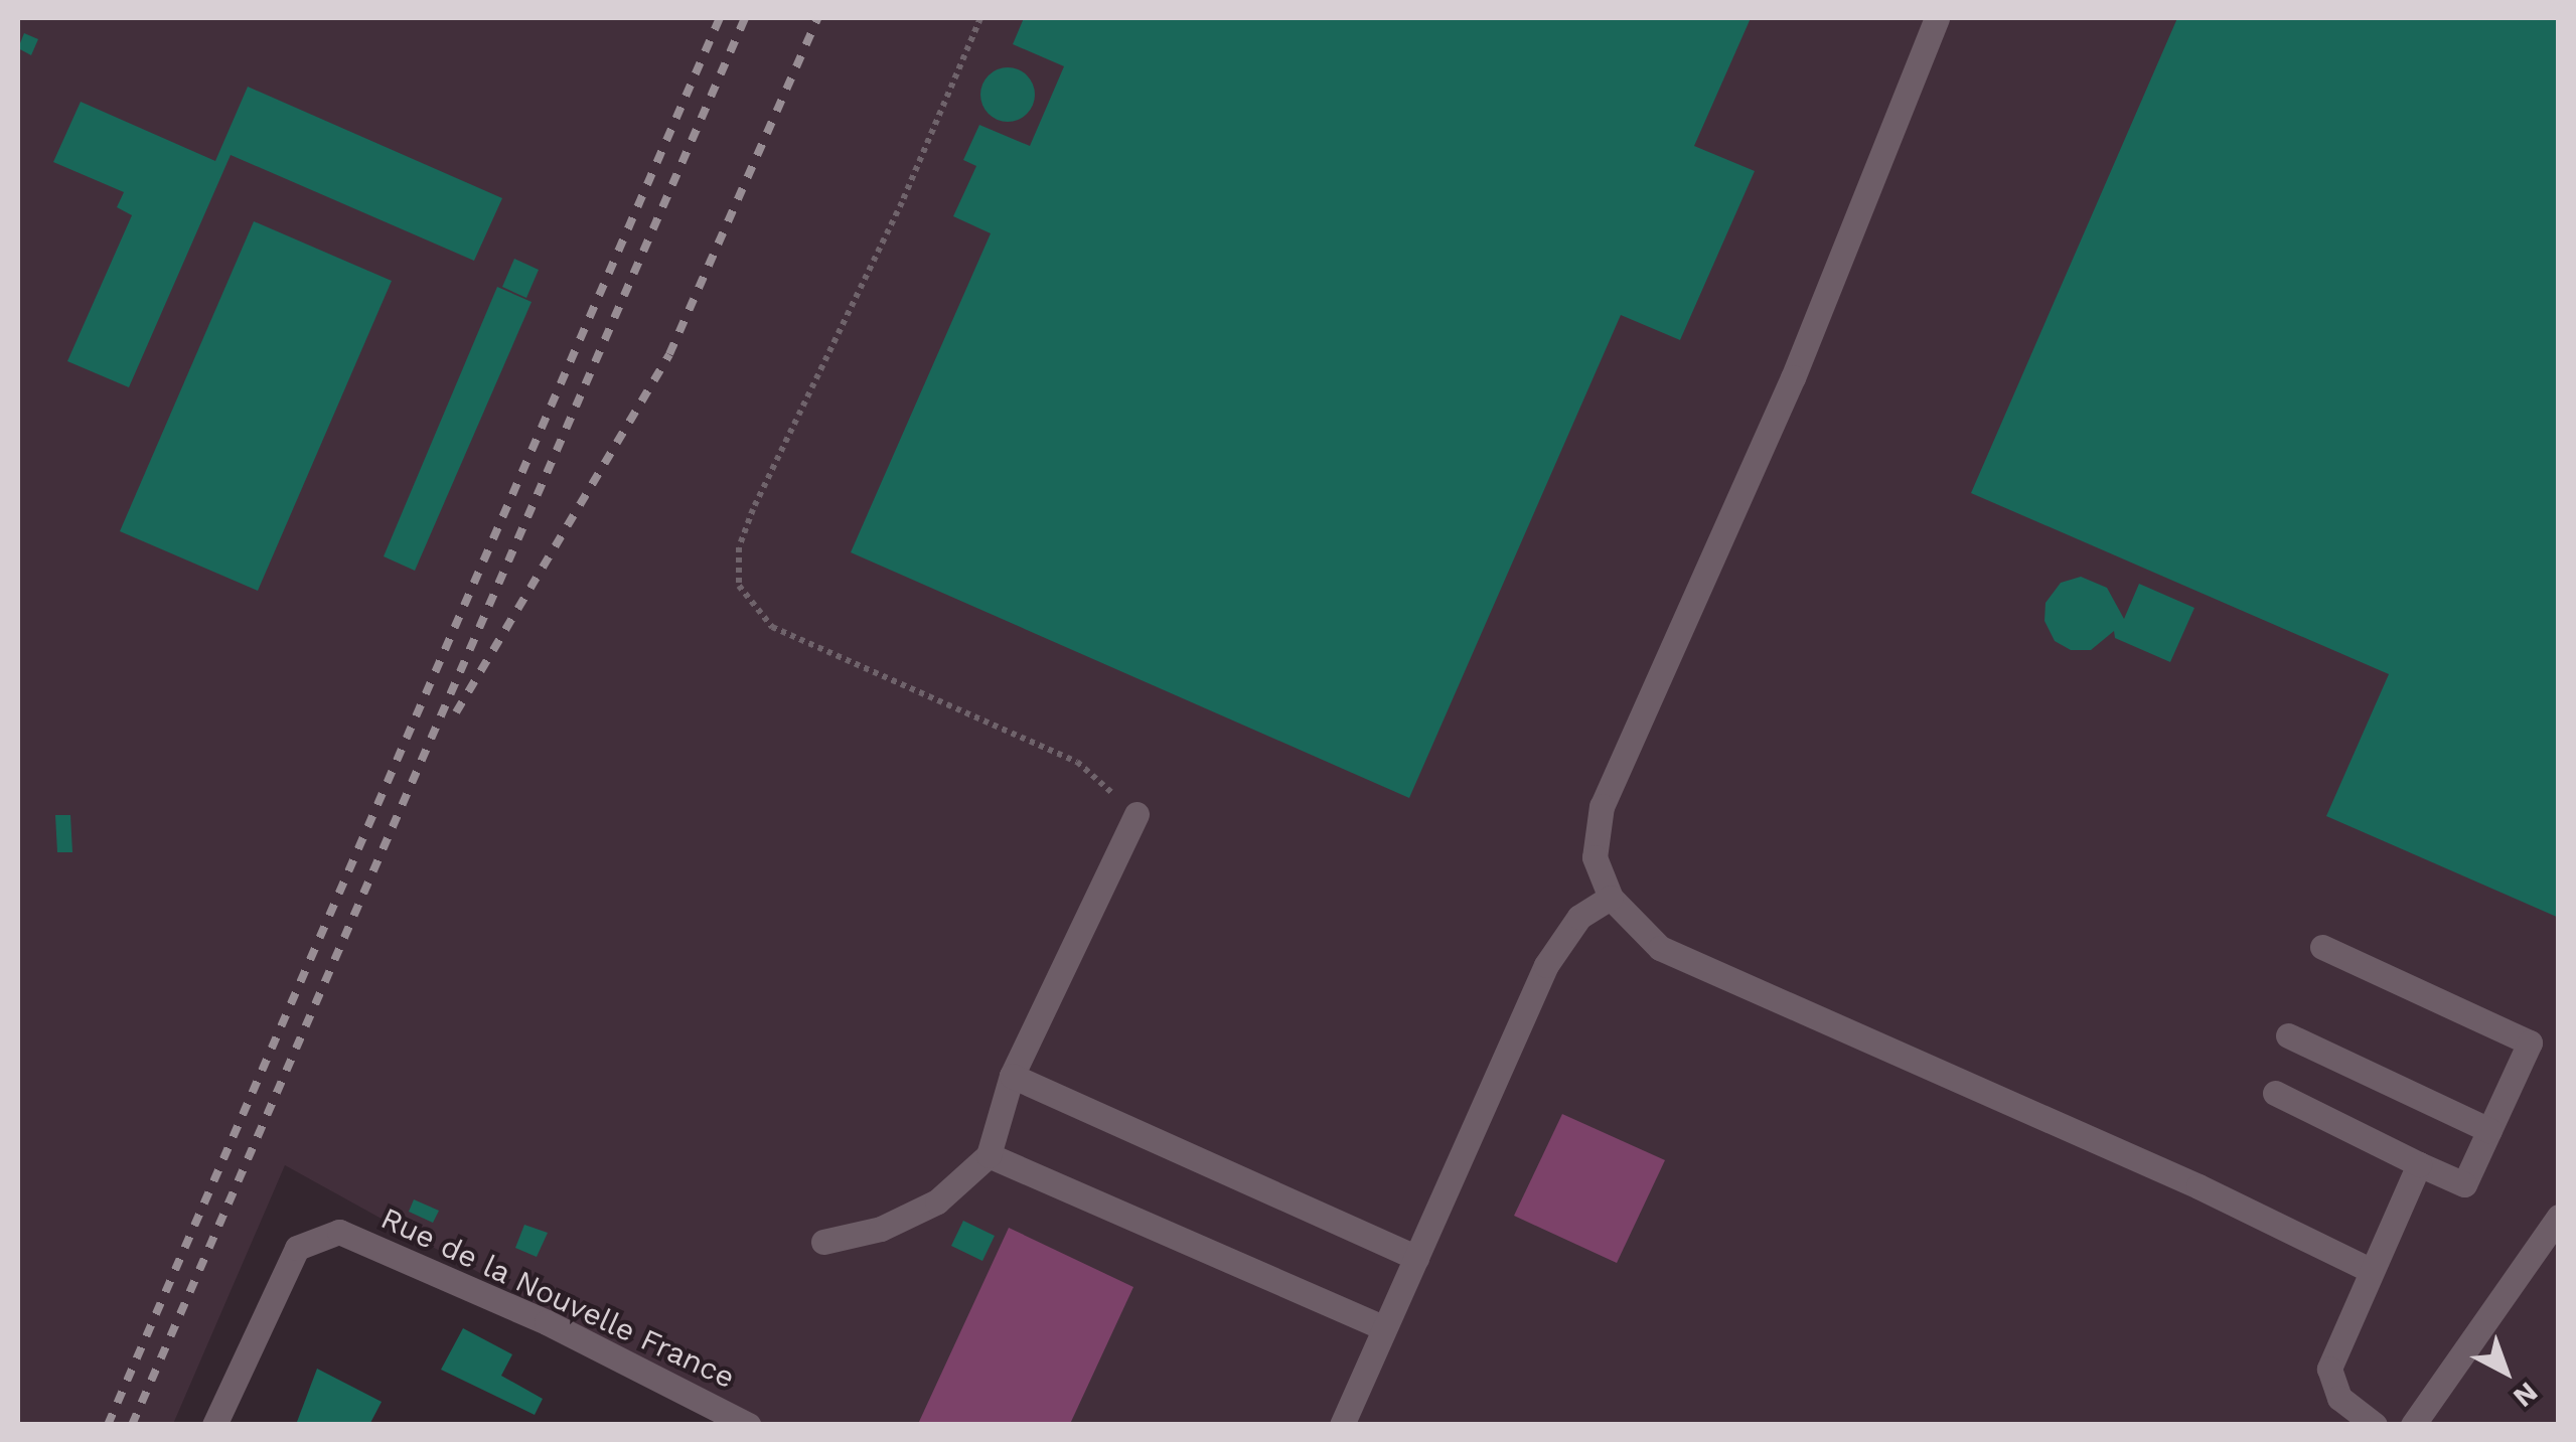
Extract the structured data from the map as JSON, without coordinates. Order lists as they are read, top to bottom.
{
  "streets": {
    "street": ["Rue de la Nouvelle France"]
  },
  "north": "bottom right"
}
